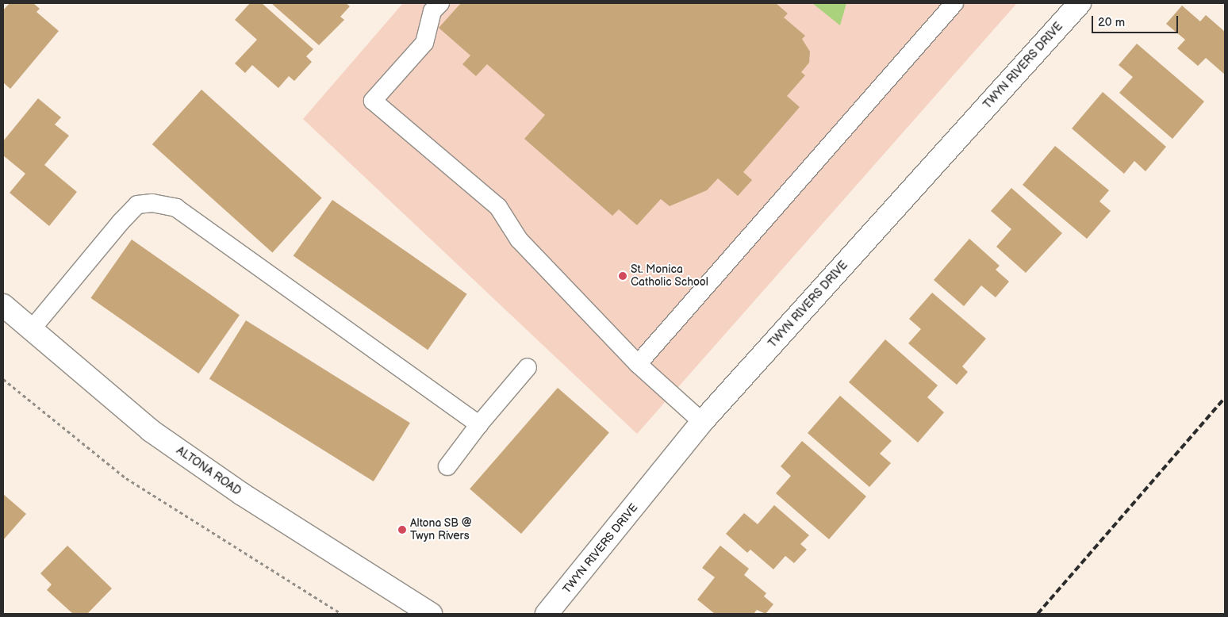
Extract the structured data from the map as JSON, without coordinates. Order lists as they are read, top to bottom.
{
  "streets": {
    "street": ["TWYN RIVERS DRIVE", "ALTONA ROAD"]
  },
  "places": ["St. Monica Catholic School", "Altona SB @ Twyn Rivers"],
  "scale_bar": "20 m"
}
